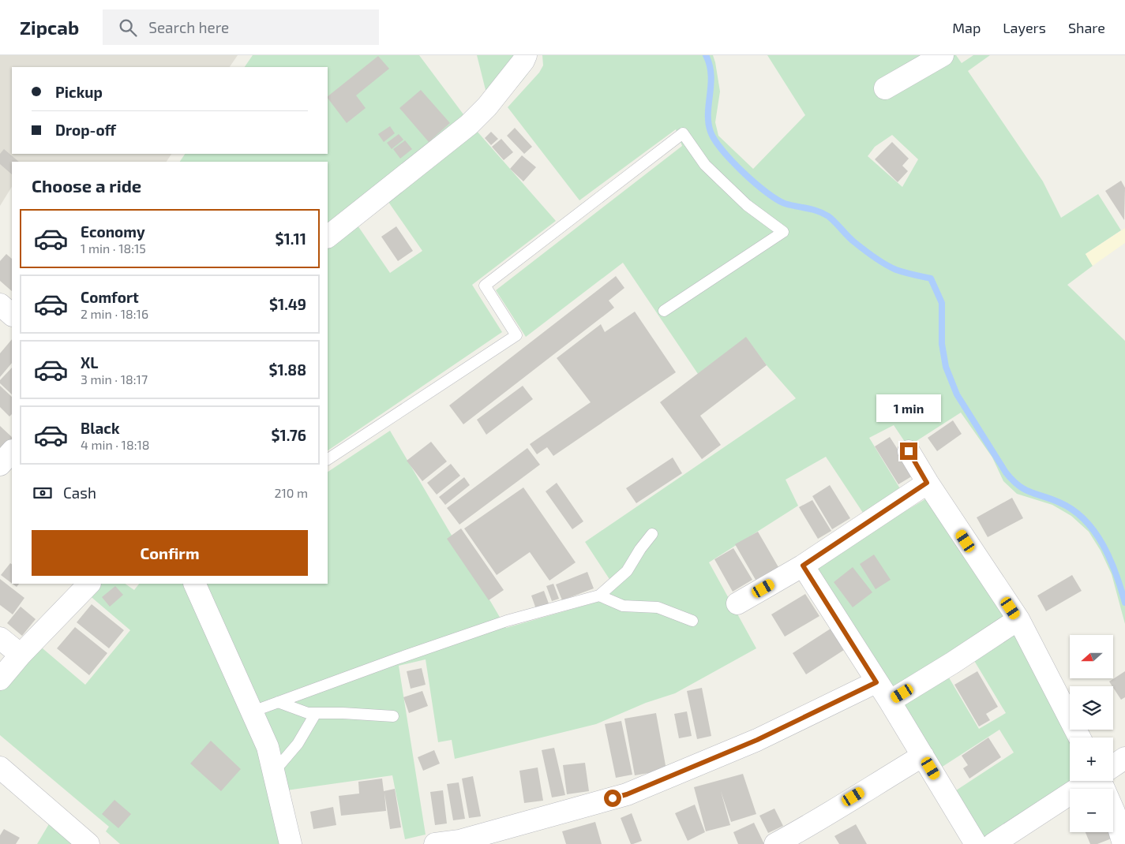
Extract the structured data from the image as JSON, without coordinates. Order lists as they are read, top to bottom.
{
  "north": "left",
  "page": {
    "header": "Zipcab",
    "search": "Search here",
    "nav": ["Map", "Layers", "Share"],
    "banner": ["Pickup", "Drop-off"],
    "heading": "Choose a ride",
    "list": [
      {
        "name": "Economy",
        "note": "1 min · 18:15",
        "value": "$1.11"
      },
      {
        "name": "Comfort",
        "note": "2 min · 18:16",
        "value": "$1.49"
      },
      {
        "name": "XL",
        "note": "3 min · 18:17",
        "value": "$1.88"
      },
      {
        "name": "Black",
        "note": "4 min · 18:18",
        "value": "$1.76"
      }
    ],
    "bubble": "1 min",
    "pay": ["Cash", "210 m"],
    "buttons": "Confirm",
    "map_buttons": ["+", "−"]
  }
}
